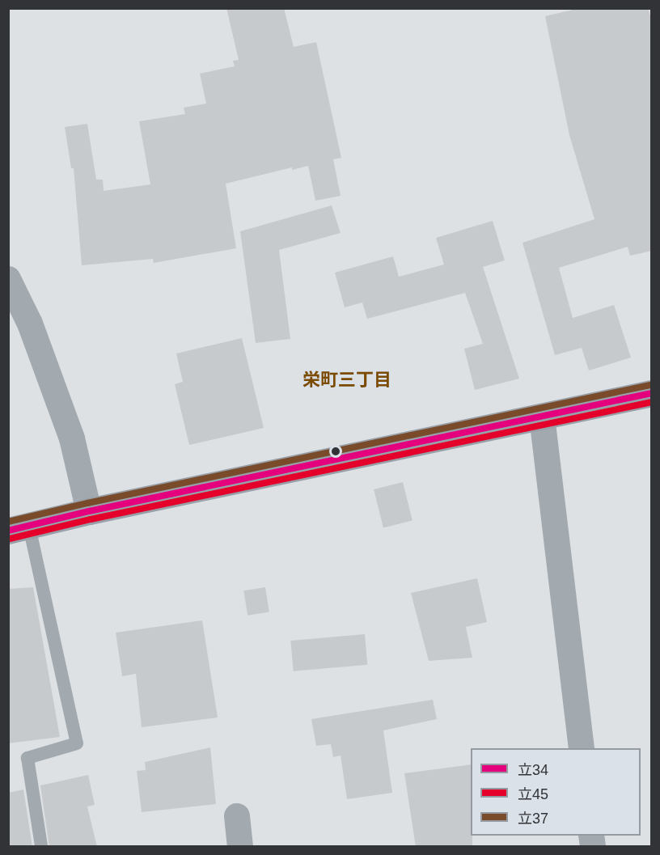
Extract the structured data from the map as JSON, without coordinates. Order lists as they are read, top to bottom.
{
  "districts": ["栄町三丁目"],
  "lines": ["transit line 立37", "transit line 立34", "transit line 立45"],
  "legend": ["立34", "立45", "立37"]
}
